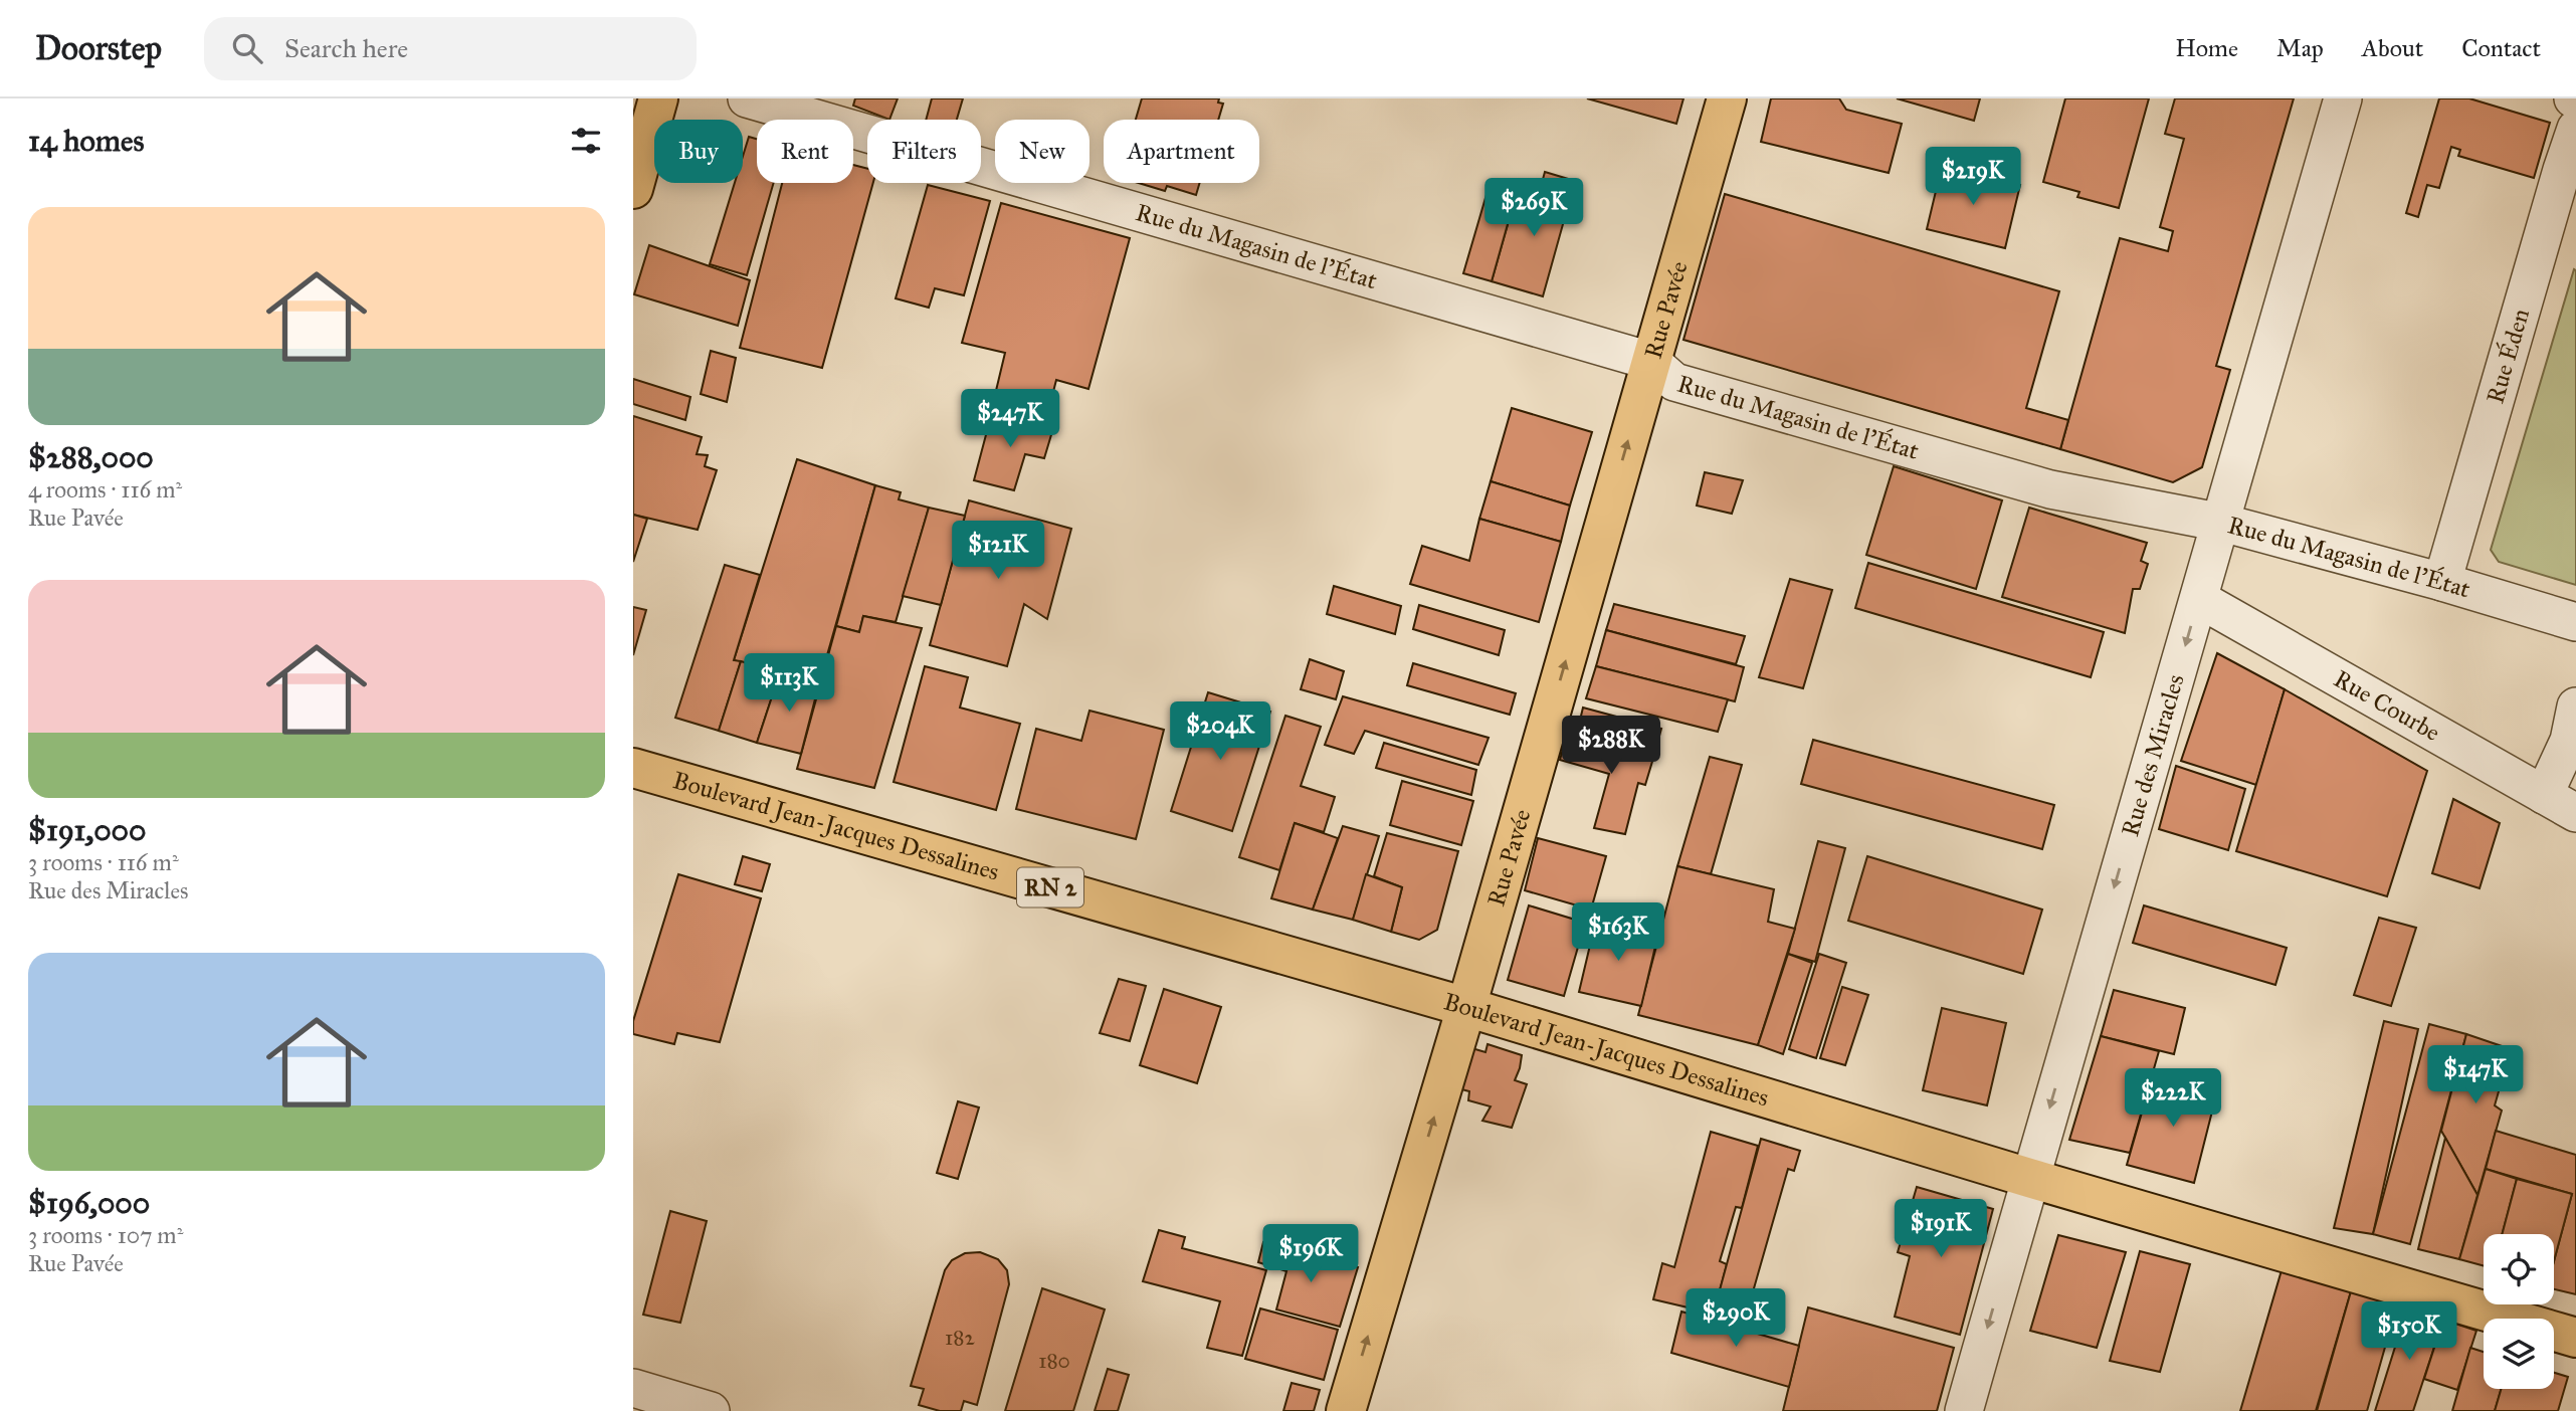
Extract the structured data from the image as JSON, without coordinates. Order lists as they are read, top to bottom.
{
  "streets": {
    "main road": ["Rue Pavée", "Boulevard Jean-Jacques Dessalines", "RN 2"],
    "street": [
      "Rue du Magasin de l'État",
      "Rue Éden",
      "Rue Courbe",
      "Rue des Miracles"
    ]
  },
  "crossings": [
    ["Rue du Magasin de l'État", "Rue Pavée"],
    ["Rue du Magasin de l'État", "Rue Éden"],
    ["Rue du Magasin de l'État", "Rue des Miracles"],
    ["Rue Pavée", "Boulevard Jean-Jacques Dessalines"],
    ["Rue Courbe", "Rue des Miracles"],
    ["Rue des Miracles", "Boulevard Jean-Jacques Dessalines"]
  ],
  "one_way": ["Rue Pavée", "Rue des Miracles"],
  "house_numbers": ["182", "180"],
  "page": {
    "header": "Doorstep",
    "search": "Search here",
    "nav": [
      "Home",
      "Map",
      "About",
      "Contact"
    ],
    "heading": "14 homes",
    "chip": [
      "Buy",
      "Rent",
      "Filters",
      "New",
      "Apartment"
    ],
    "price": [
      "$219K",
      "$269K",
      "$247K",
      "$121K",
      "$113K",
      "$204K",
      "$288K",
      "$163K",
      "$147K",
      "$222K",
      "$191K",
      "$196K",
      "$290K",
      "$150K"
    ],
    "list": [
      {
        "name": "$288,000",
        "note": "4 rooms · 116 m² · Rue Pavée"
      },
      {
        "name": "$191,000",
        "note": "3 rooms · 116 m² · Rue des Miracles"
      },
      {
        "name": "$196,000",
        "note": "3 rooms · 107 m² · Rue Pavée"
      }
    ]
  }
}
